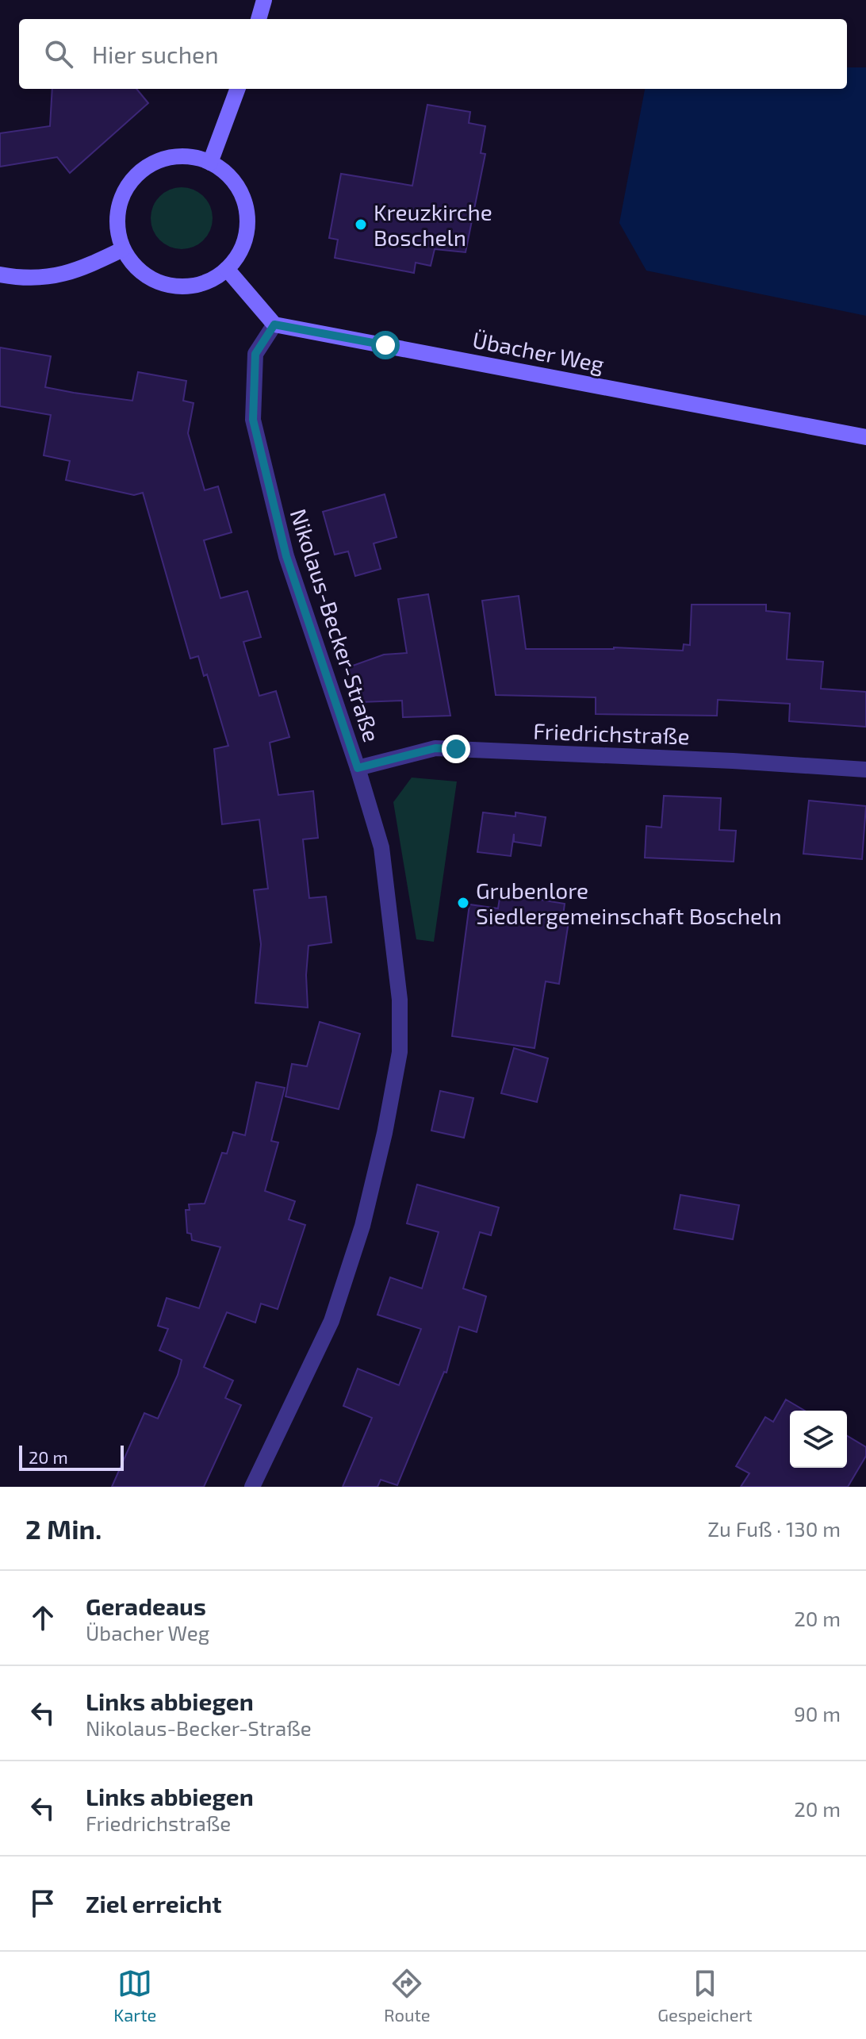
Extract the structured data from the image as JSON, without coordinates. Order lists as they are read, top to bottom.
{
  "streets": {
    "street": ["Übacher Weg", "Nikolaus-Becker-Straße", "Friedrichstraße"]
  },
  "crossings": [
    ["Übacher Weg", "Nikolaus-Becker-Straße"],
    ["Nikolaus-Becker-Straße", "Friedrichstraße"]
  ],
  "places": ["Kreuzkirche Boscheln", "Grubenlore Siedlergemeinschaft Boscheln"],
  "scale_bar": "20 m",
  "page": {
    "search": "Hier suchen",
    "scale": "20 m",
    "heading": ["2 Min.", "Zu Fuß · 130 m"],
    "list": [
      ["Geradeaus", "Übacher Weg", "20 m"],
      ["Links abbiegen", "Nikolaus-Becker-Straße", "90 m"],
      ["Links abbiegen", "Friedrichstraße", "20 m"],
      "Ziel erreicht"
    ],
    "nav": ["Karte", "Route", "Gespeichert"]
  }
}
